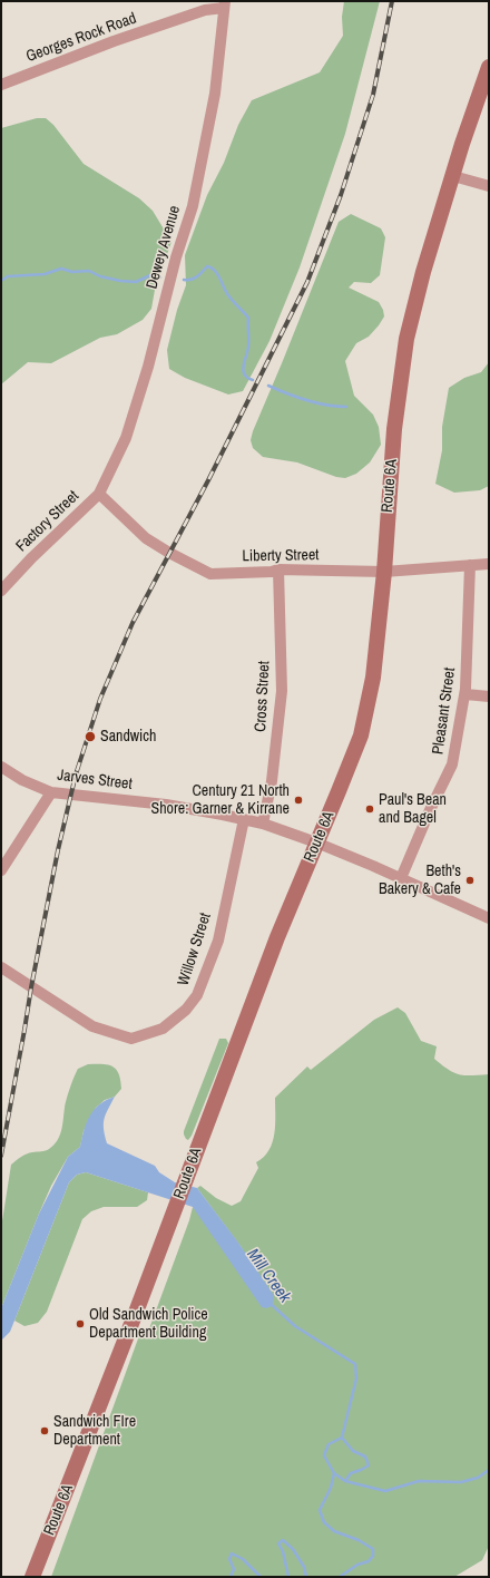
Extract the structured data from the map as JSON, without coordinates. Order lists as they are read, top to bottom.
{
  "streets": {
    "main road": ["Route 6A"],
    "street": [
      "Georges Rock Road",
      "Dewey Avenue",
      "Factory Street",
      "Liberty Street",
      "Cross Street",
      "Pleasant Street",
      "Jarves Street",
      "Willow Street"
    ]
  },
  "crossings": [
    ["Georges Rock Road", "Dewey Avenue"],
    ["Dewey Avenue", "Factory Street"],
    ["Dewey Avenue", "Liberty Street"],
    ["Route 6A", "Liberty Street"],
    ["Route 6A", "Jarves Street"],
    ["Factory Street", "Liberty Street"],
    ["Liberty Street", "Cross Street"],
    ["Liberty Street", "Pleasant Street"],
    ["Cross Street", "Jarves Street"],
    ["Pleasant Street", "Jarves Street"],
    ["Jarves Street", "Willow Street"]
  ],
  "water": ["Mill Creek"],
  "places": [
    "Sandwich",
    "Century 21 North Shore: Garner & Kirrane",
    "Paul's Bean and Bagel",
    "Beth's Bakery & Cafe",
    "Old Sandwich Police Department Building",
    "Sandwich FIre Department"
  ]
}
